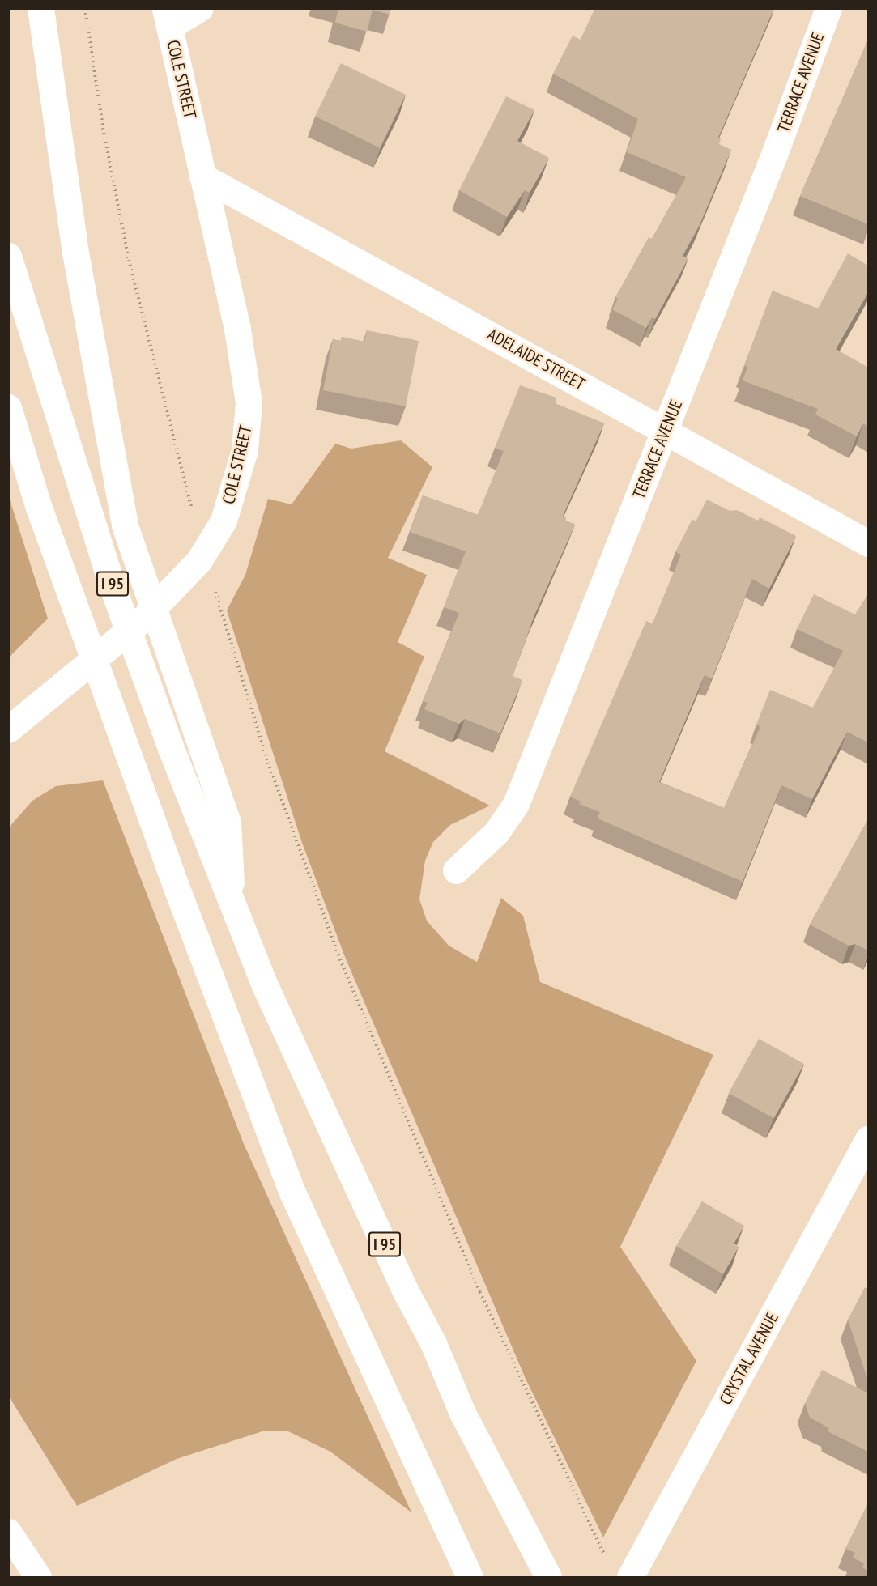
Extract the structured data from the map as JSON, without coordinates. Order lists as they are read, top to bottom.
{
  "streets": {
    "main road": [
      "COLE STREET",
      "TERRACE AVENUE",
      "ADELAIDE STREET",
      "I 95",
      "CRYSTAL AVENUE"
    ]
  },
  "crossings": [
    ["COLE STREET", "ADELAIDE STREET"],
    ["TERRACE AVENUE", "ADELAIDE STREET"]
  ]
}
